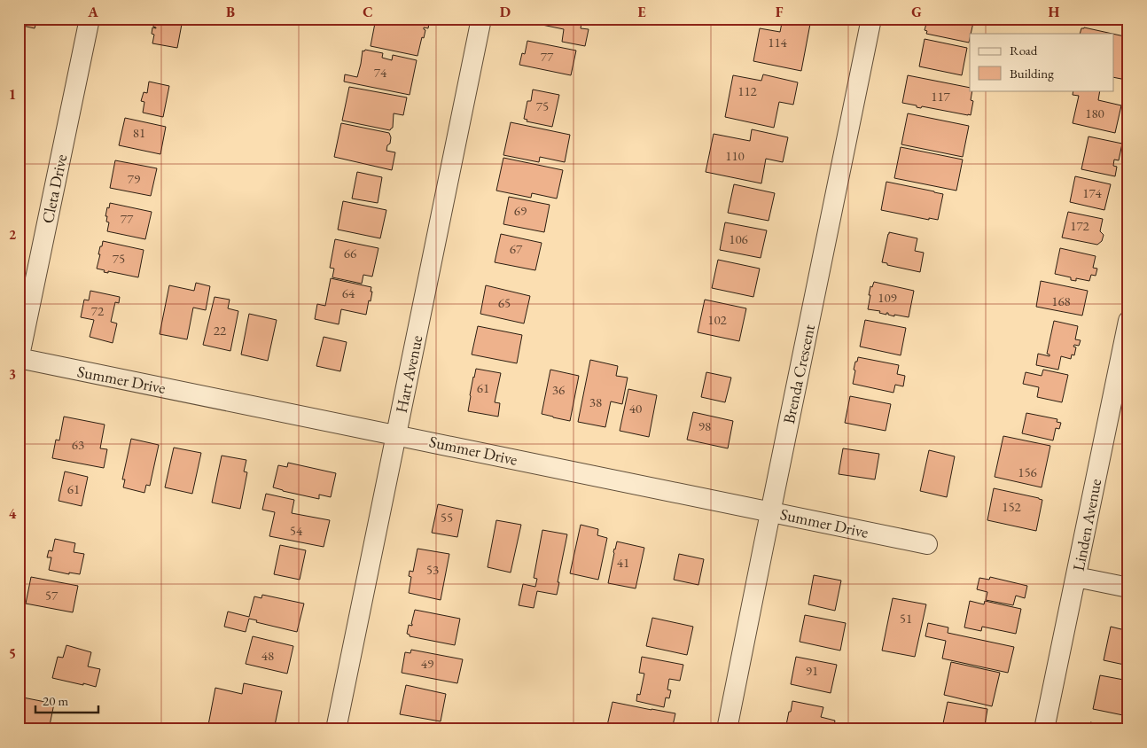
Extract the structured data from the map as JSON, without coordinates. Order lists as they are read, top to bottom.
{
  "streets": {
    "street": [
      "Cleta Drive",
      "Hart Avenue",
      "Brenda Crescent",
      "Summer Drive",
      "Linden Avenue"
    ]
  },
  "crossings": [
    ["Cleta Drive", "Summer Drive"],
    ["Hart Avenue", "Summer Drive"],
    ["Brenda Crescent", "Summer Drive"]
  ],
  "house_numbers": [
    "114",
    "77",
    "74",
    "112",
    "117",
    "75",
    "180",
    "81",
    "110",
    "79",
    "174",
    "69",
    "77",
    "172",
    "106",
    "67",
    "66",
    "75",
    "64",
    "109",
    "168",
    "65",
    "72",
    "102",
    "22",
    "61",
    "36",
    "38",
    "40",
    "98",
    "63",
    "156",
    "61",
    "152",
    "55",
    "54",
    "41",
    "53",
    "57",
    "51",
    "48",
    "49",
    "91"
  ],
  "legend": ["Road", "Building"],
  "scale_bar": "20 m",
  "grid": {
    "columns": [
      "A",
      "B",
      "C",
      "D",
      "E",
      "F",
      "G",
      "H"
    ],
    "rows": [
      "1",
      "2",
      "3",
      "4",
      "5"
    ]
  }
}
